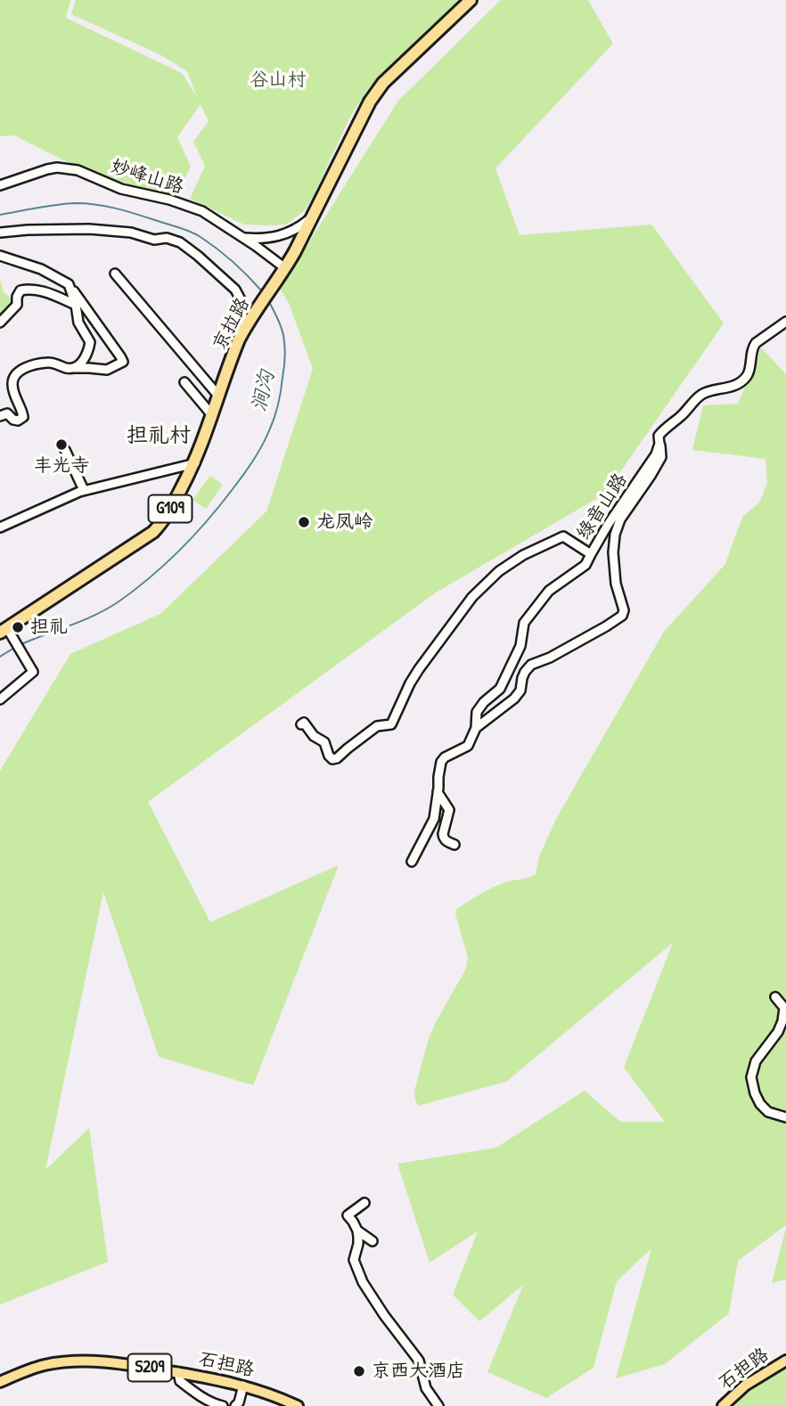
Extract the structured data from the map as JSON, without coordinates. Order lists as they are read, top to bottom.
{
  "streets": {
    "highway": ["京拉路", "G109"],
    "main road": ["石担路", "S209"],
    "street": ["妙峰山路", "绿音山路"]
  },
  "crossings": [
    ["妙峰山路", "京拉路"]
  ],
  "districts": ["担礼村"],
  "water": ["涧沟"],
  "parks": ["谷山村"],
  "places": [
    "丰光寺",
    "龙凤岭",
    "担礼",
    "京西大酒店"
  ]
}
